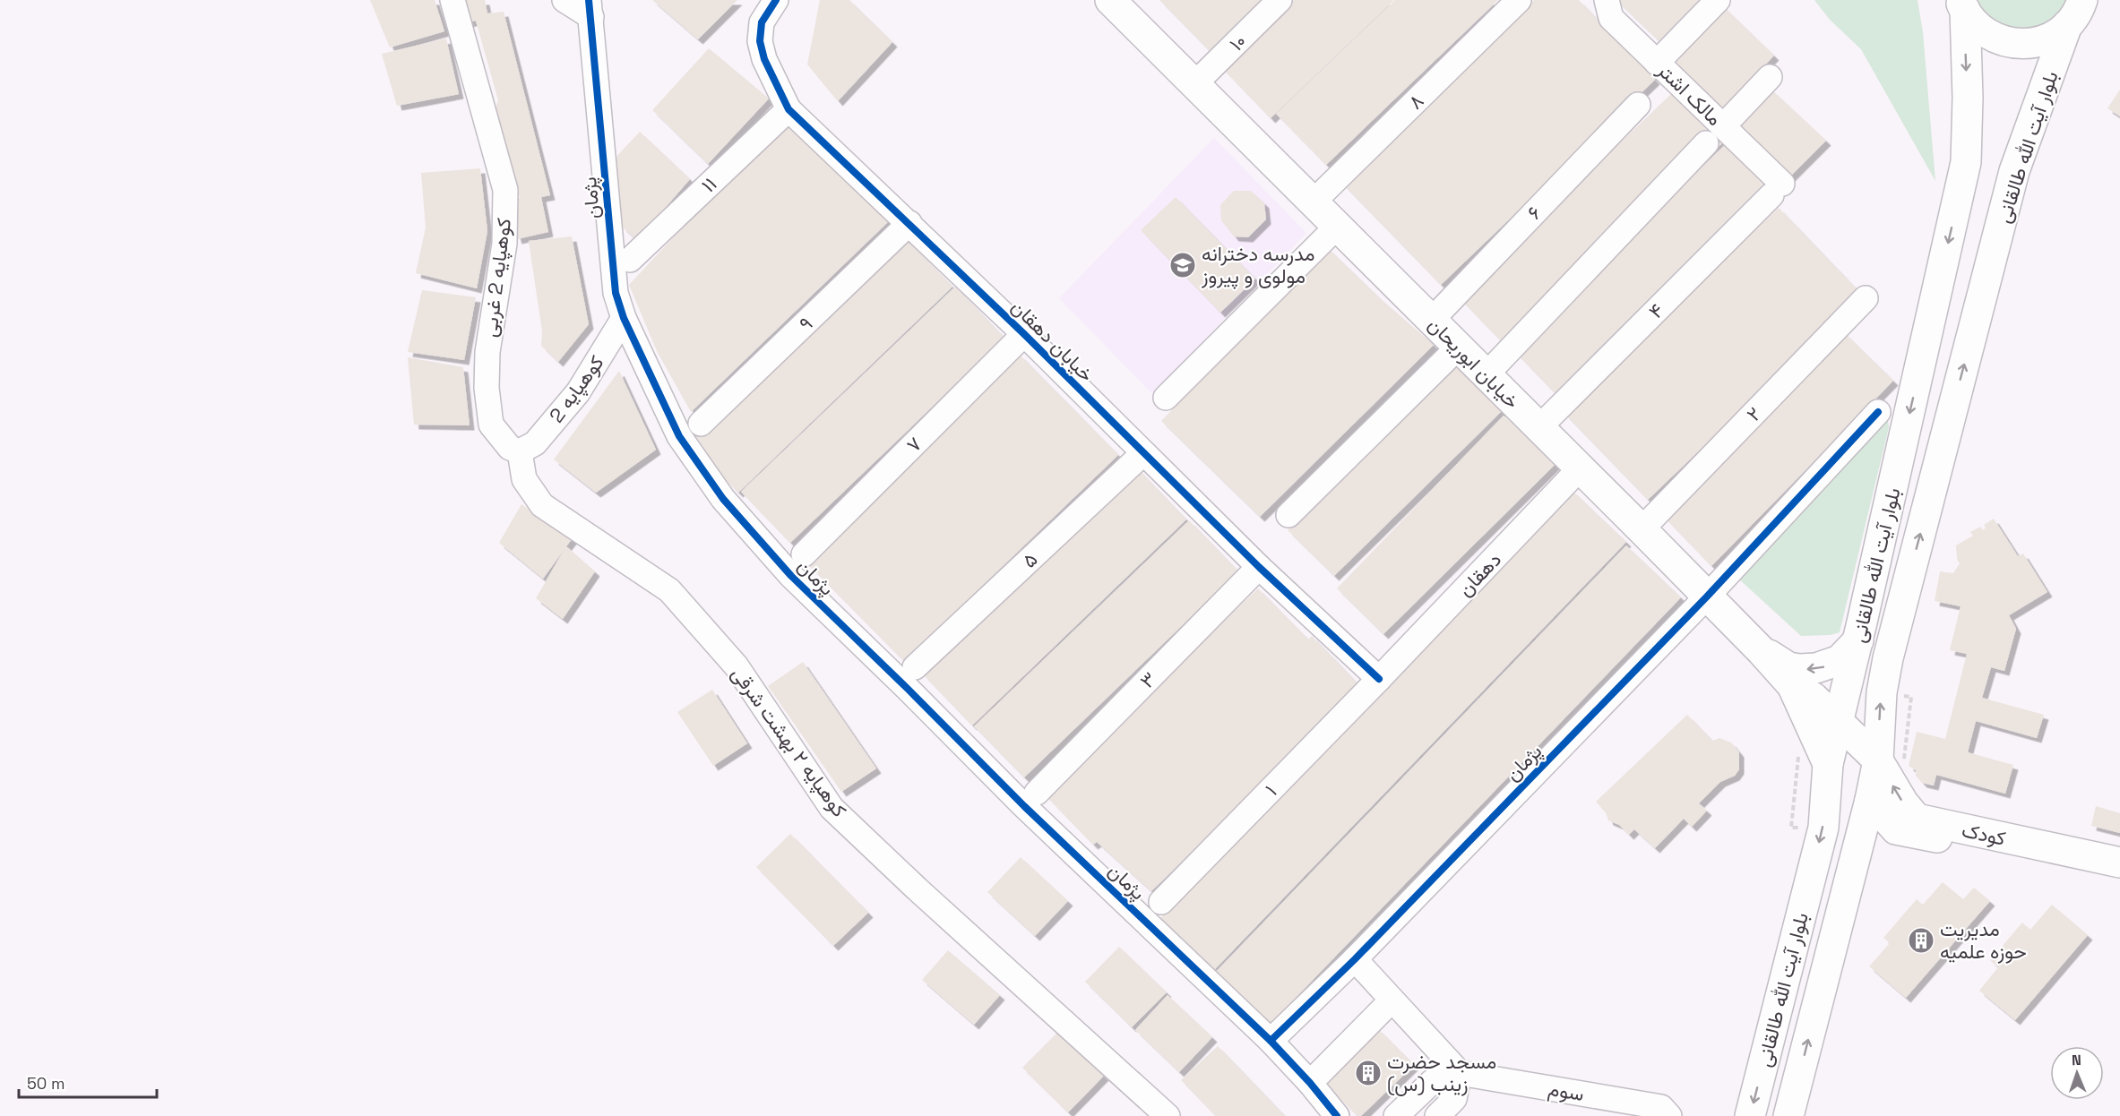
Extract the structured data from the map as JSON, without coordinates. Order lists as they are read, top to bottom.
{
  "streets": {
    "main road": ["بلوار آیت الله طالقانی", "خیابان ابوریحان", "کودک"],
    "street": [
      "۱۰",
      "مالک اشتر",
      "۸",
      "۱۱",
      "پژمان",
      "۶",
      "کوهپایه 2 غربی",
      "۴",
      "۹",
      "خیابان دهقان",
      "کوهپایه 2",
      "۲",
      "۷",
      "۵",
      "دهقان",
      "۳",
      "کوهپایه ۲ بهشت شرقی",
      "۱",
      "سوم"
    ]
  },
  "crossings": [
    ["۱۰", "خیابان ابوریحان"],
    ["مالک اشتر", "۴"],
    ["۸", "خیابان ابوریحان"],
    ["بلوار آیت الله طالقانی", "خیابان ابوریحان"],
    ["بلوار آیت الله طالقانی", "کودک"],
    ["۱۱", "خیابان دهقان"],
    ["پژمان", "خیابان ابوریحان"],
    ["پژمان", "کوهپایه 2"],
    ["۶", "خیابان ابوریحان"],
    ["کوهپایه 2 غربی", "کوهپایه 2"],
    ["کوهپایه 2 غربی", "کوهپایه ۲ بهشت شرقی"],
    ["۴", "خیابان ابوریحان"],
    ["۹", "خیابان دهقان"],
    ["خیابان دهقان", "۷"],
    ["خیابان دهقان", "۵"],
    ["خیابان دهقان", "دهقان"],
    ["خیابان دهقان", "۳"],
    ["خیابان دهقان", "۱"],
    ["خیابان ابوریحان", "۲"],
    ["خیابان ابوریحان", "دهقان"],
    ["خیابان ابوریحان", "کودک"],
    ["کوهپایه 2", "کوهپایه ۲ بهشت شرقی"],
    ["دهقان", "۱"]
  ],
  "places": {
    "school or university": ["مدرسه دخترانه مولوی و پیروز"],
    "building": ["مدیریت حوزه علمیه", "مسجد حضرت زینب (س)"]
  },
  "scale_bar": "50 m",
  "north": "top"
}
